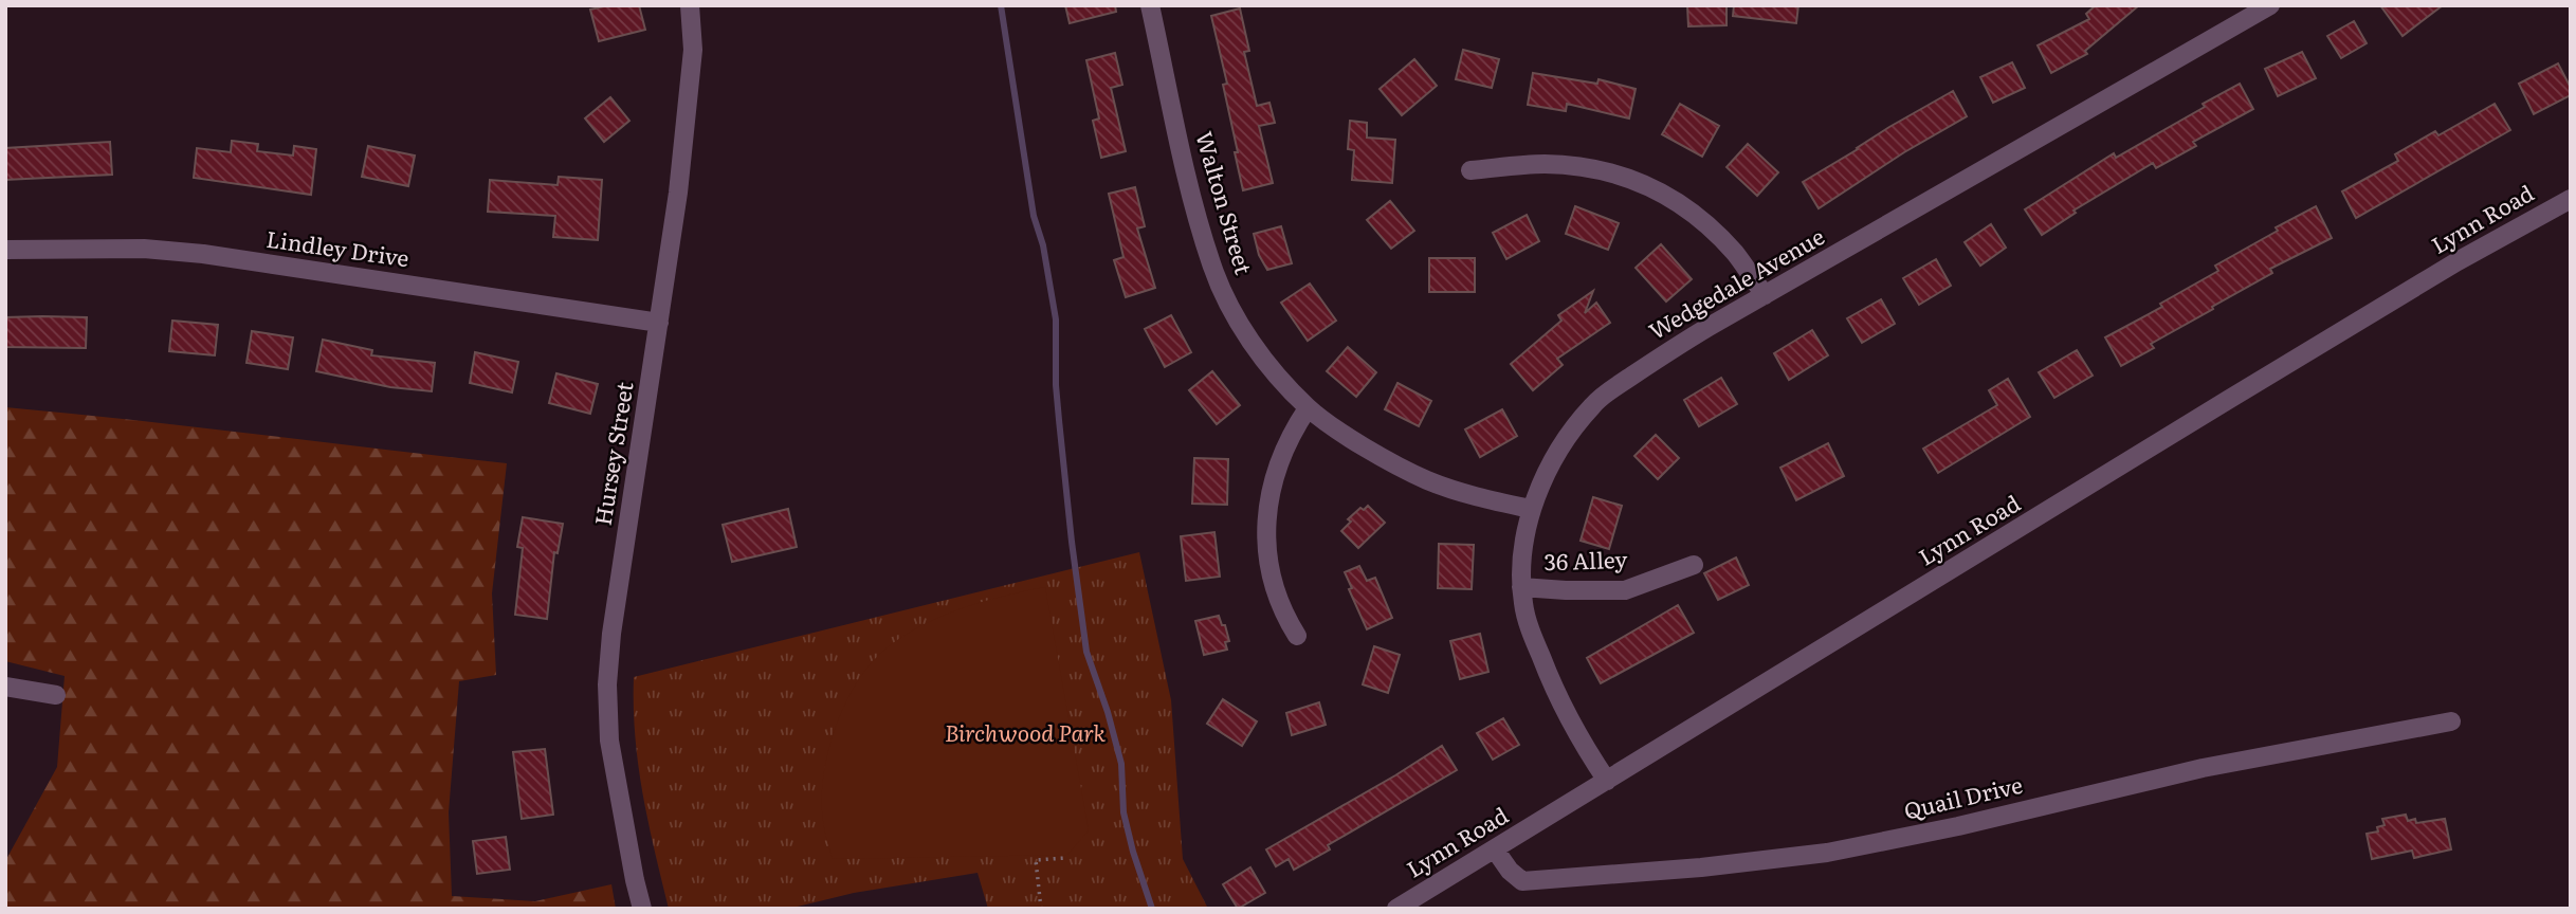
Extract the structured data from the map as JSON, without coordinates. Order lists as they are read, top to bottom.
{
  "streets": {
    "street": [
      "Walton Street",
      "Lynn Road",
      "Lindley Drive",
      "Wedgedale Avenue",
      "Hursey Street",
      "36 Alley",
      "Quail Drive"
    ]
  },
  "crossings": [
    ["Walton Street", "Wedgedale Avenue"],
    ["Lynn Road", "Wedgedale Avenue"],
    ["Lynn Road", "Quail Drive"],
    ["Lindley Drive", "Hursey Street"],
    ["Wedgedale Avenue", "36 Alley"]
  ],
  "parks": ["Birchwood Park"]
}
